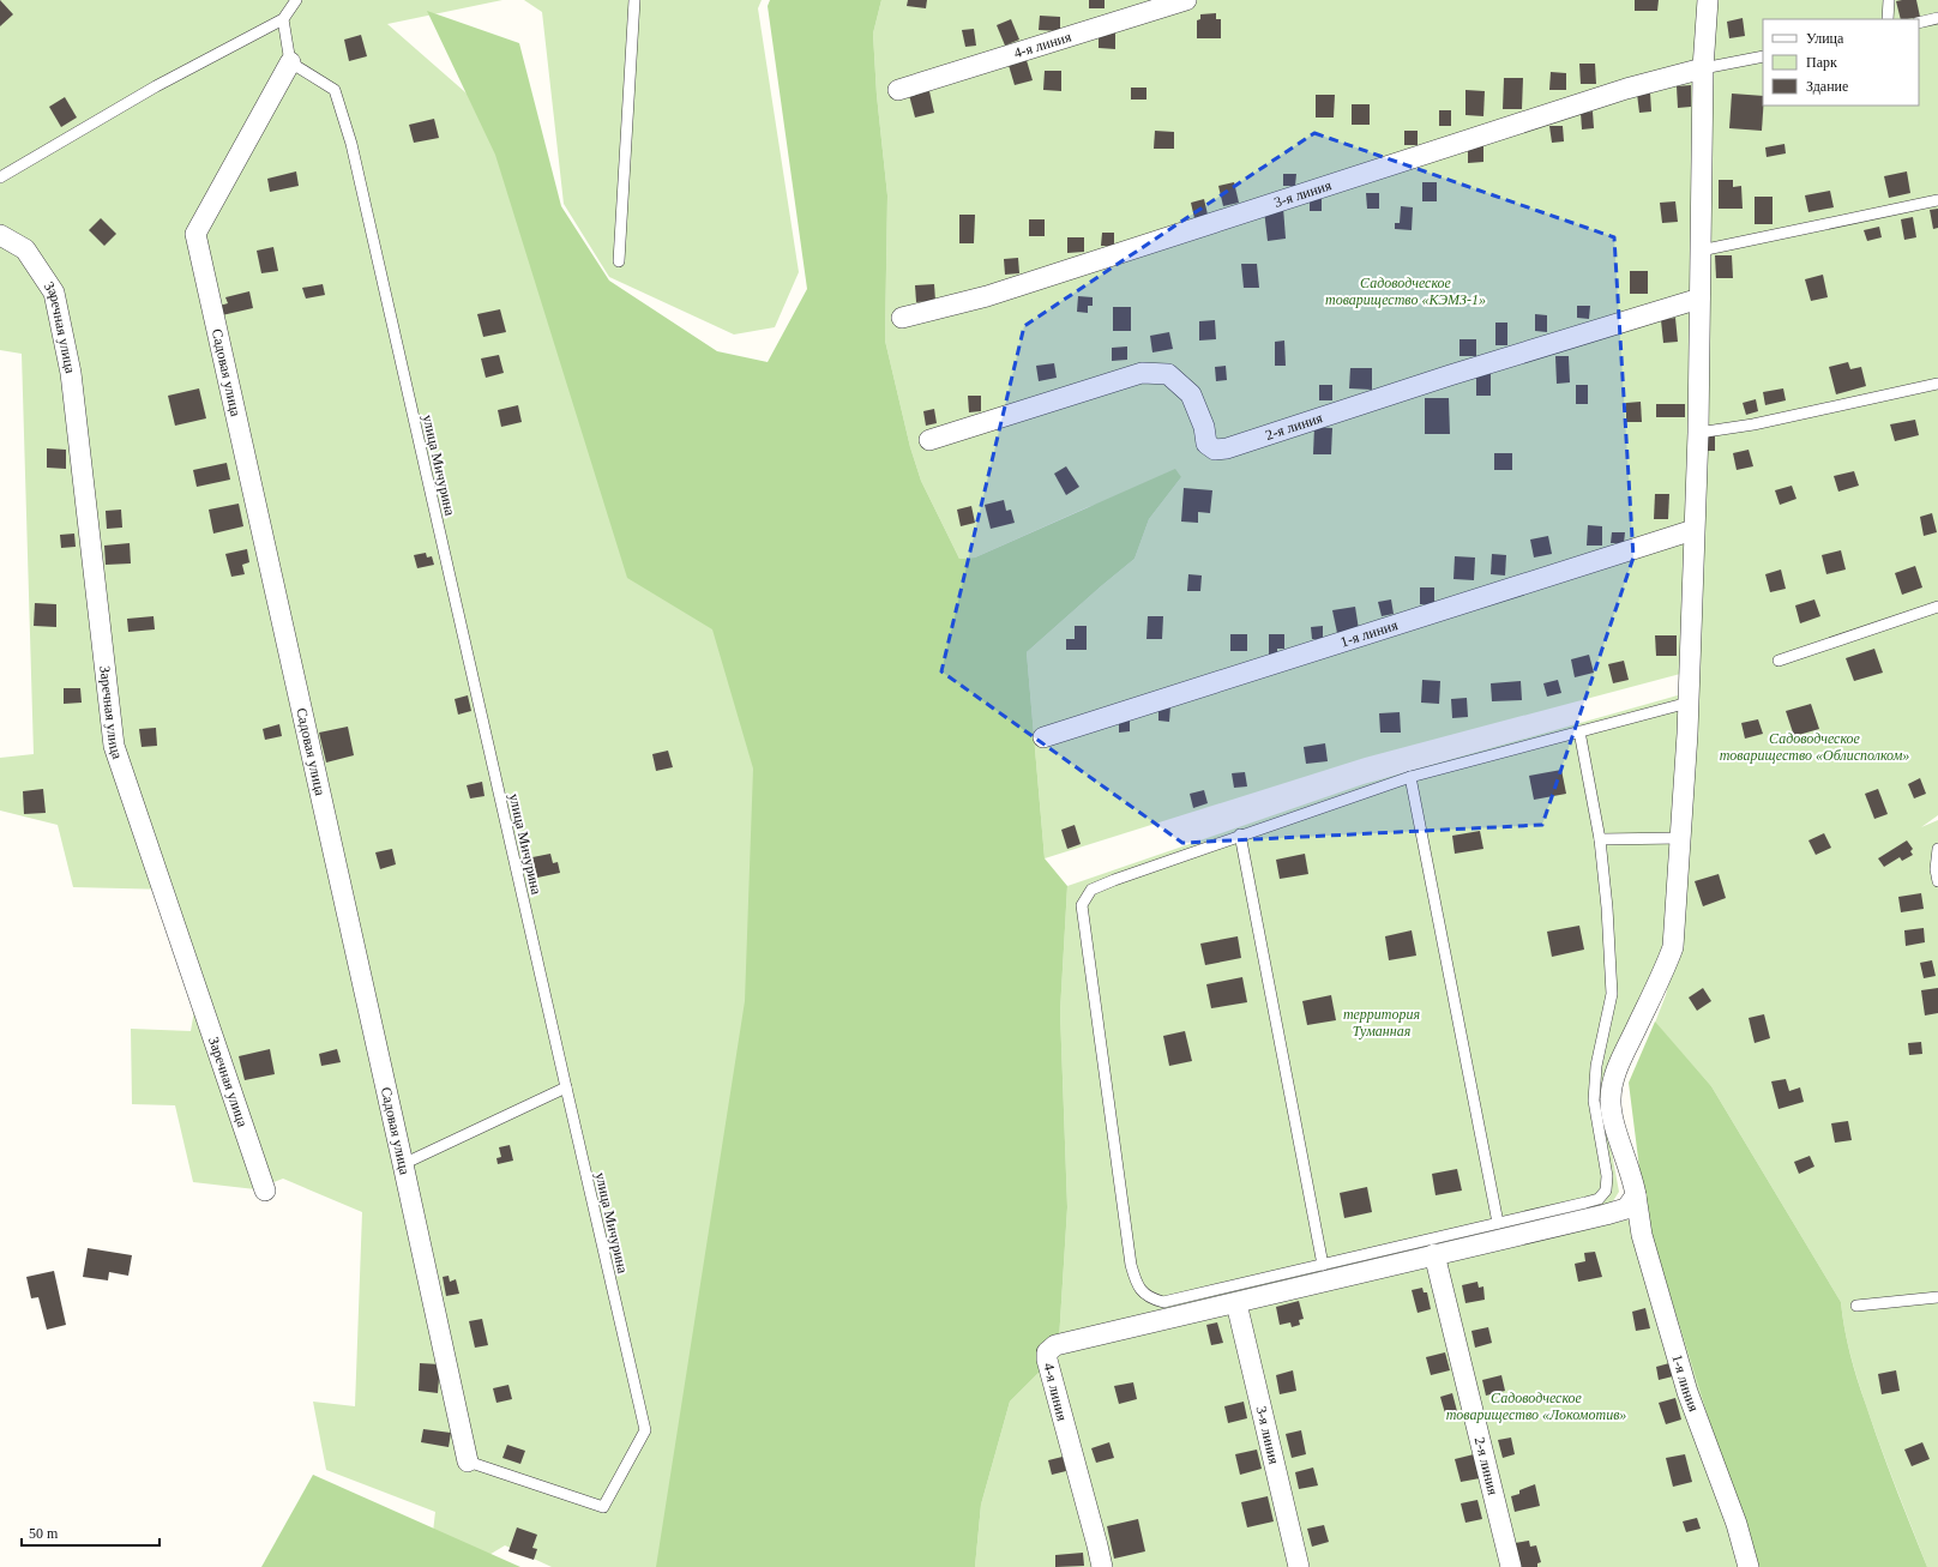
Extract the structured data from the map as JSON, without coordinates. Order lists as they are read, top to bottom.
{
  "streets": {
    "street": [
      "4-я линия",
      "3-я линия",
      "Заречная улица",
      "Садовая улица",
      "2-я линия",
      "1-я линия"
    ],
    "lane": ["улица Мичурина"]
  },
  "crossings": [
    ["4-я линия", "3-я линия"],
    ["3-я линия", "1-я линия"],
    ["Садовая улица", "улица Мичурина"],
    ["2-я линия", "1-я линия"]
  ],
  "parks": [
    "Садоводческое товарищество «КЭМЗ-1»",
    "Садоводческое товарищество «Облисполком»",
    "территория Туманная",
    "Садоводческое товарищество «Локомотив»"
  ],
  "legend": ["Улица", "Парк", "Здание"],
  "scale_bar": "50 m"
}
